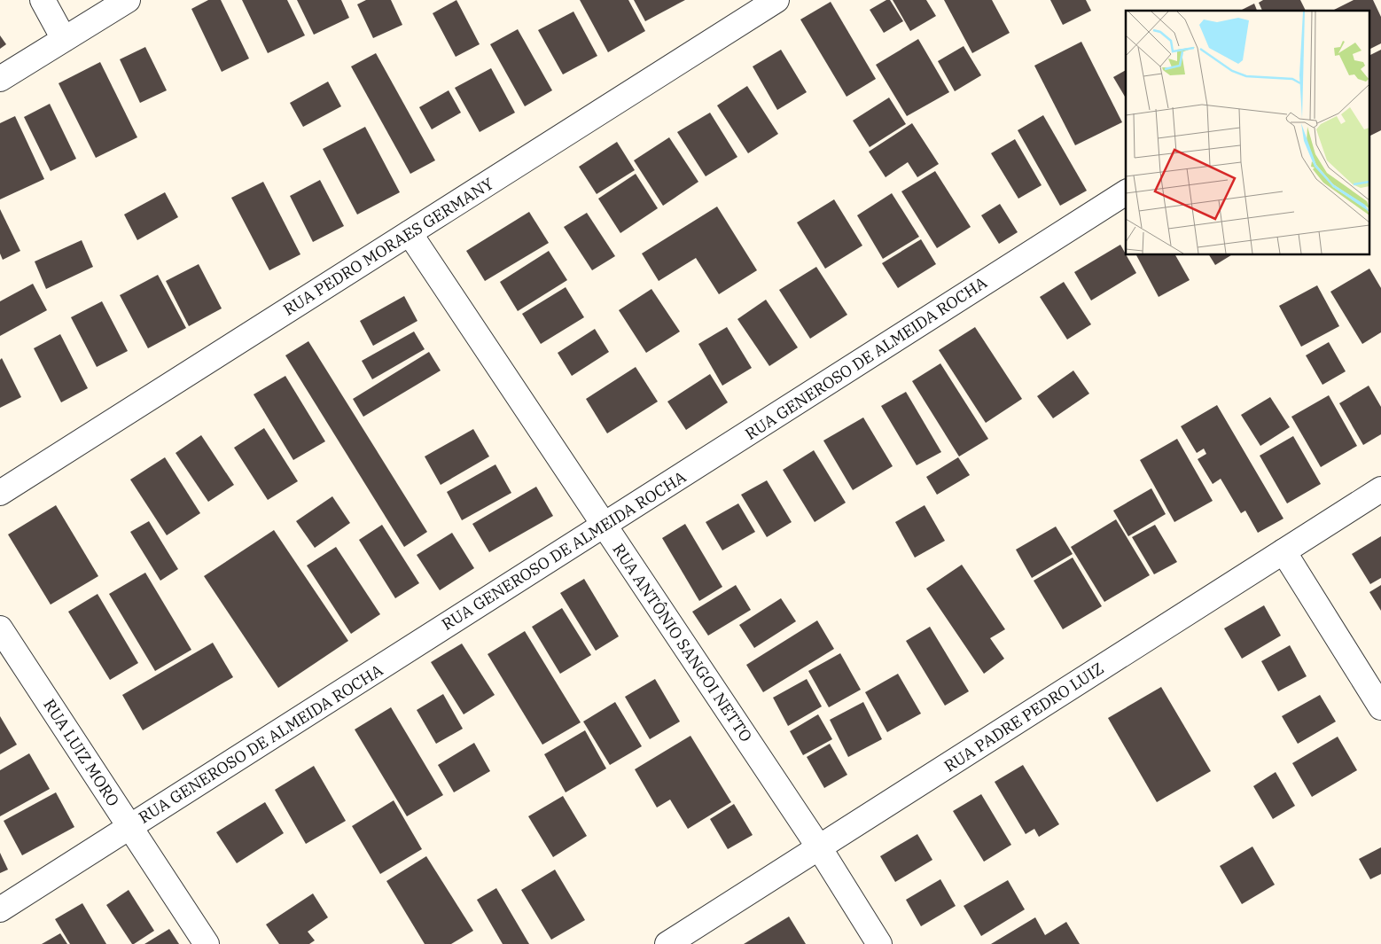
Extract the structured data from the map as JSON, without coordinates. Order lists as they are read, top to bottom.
{
  "streets": {
    "street": [
      "RUA PEDRO MORAES GERMANY",
      "RUA GENEROSO DE ALMEIDA ROCHA",
      "RUA ANTÔNIO SANGOI NETTO",
      "RUA PADRE PEDRO LUIZ",
      "RUA LUIZ MORO"
    ]
  },
  "crossings": [
    ["RUA PEDRO MORAES GERMANY", "RUA ANTÔNIO SANGOI NETTO"],
    ["RUA GENEROSO DE ALMEIDA ROCHA", "RUA ANTÔNIO SANGOI NETTO"],
    ["RUA GENEROSO DE ALMEIDA ROCHA", "RUA LUIZ MORO"],
    ["RUA ANTÔNIO SANGOI NETTO", "RUA PADRE PEDRO LUIZ"]
  ]
}
